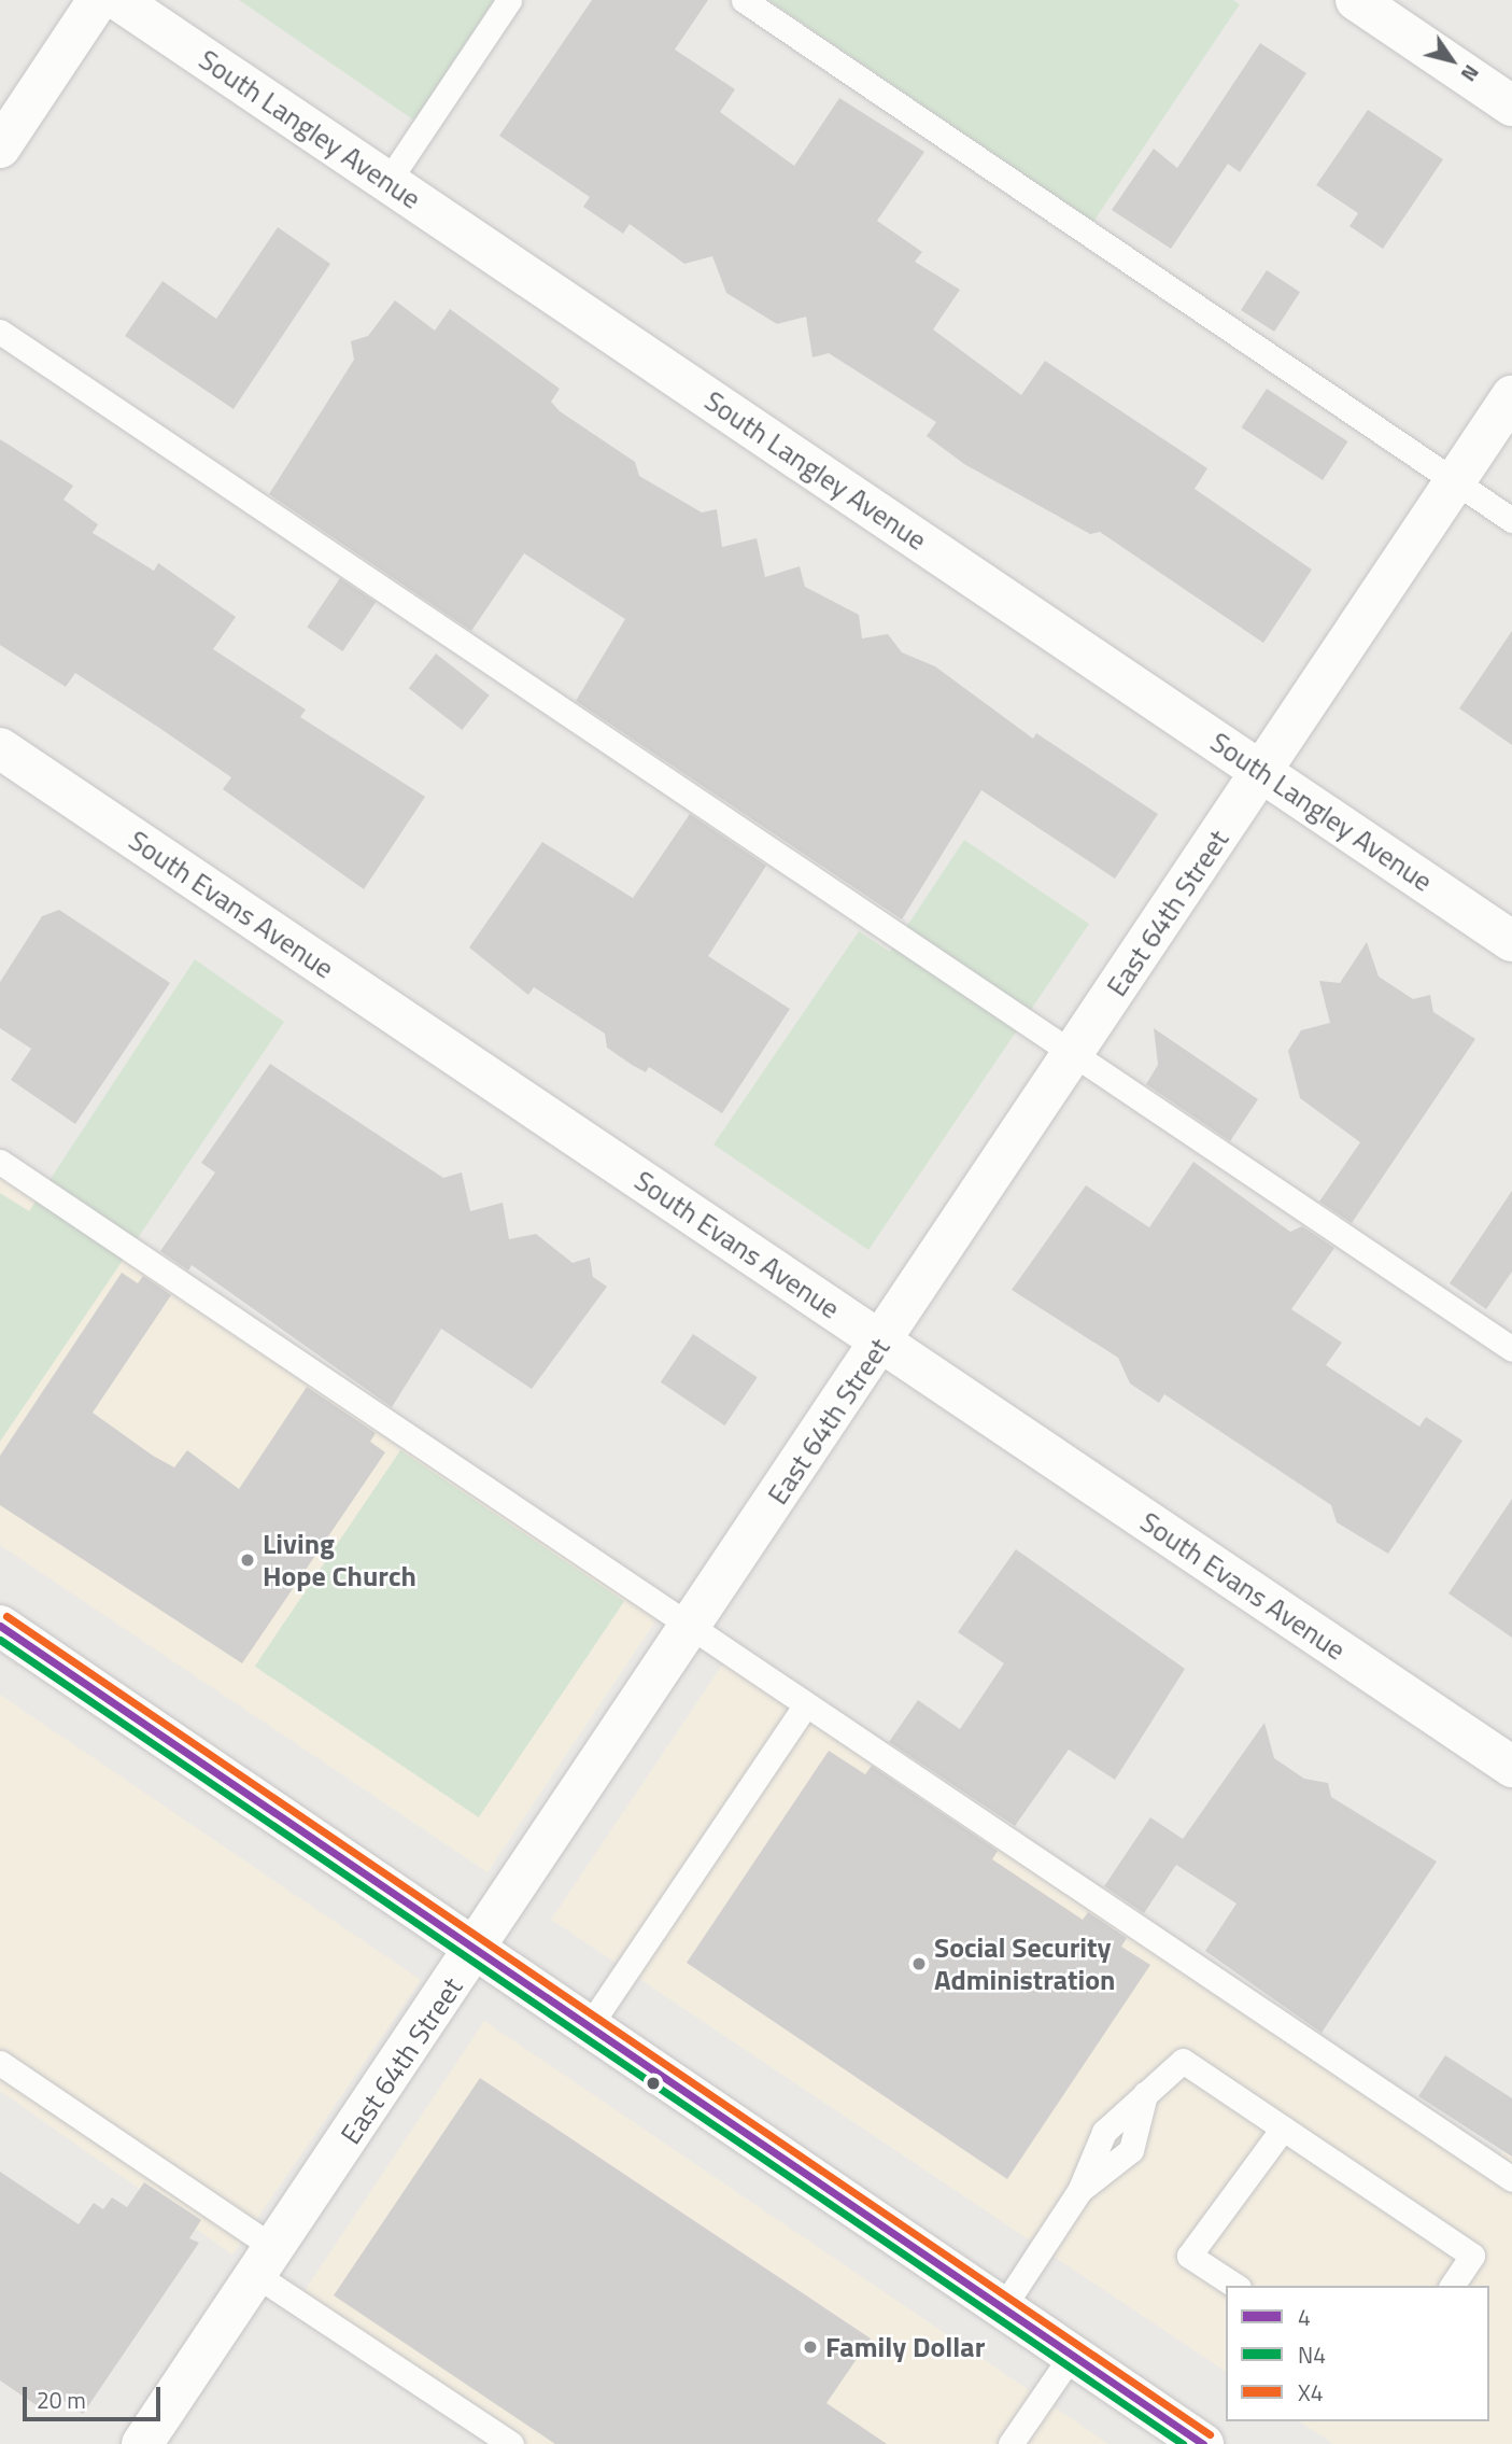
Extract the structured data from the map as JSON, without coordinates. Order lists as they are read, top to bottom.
{
  "streets": {
    "street": ["South Langley Avenue", "South Evans Avenue", "East 64th Street"]
  },
  "crossings": [
    ["South Langley Avenue", "East 64th Street"],
    ["South Evans Avenue", "East 64th Street"]
  ],
  "places": ["Living Hope Church", "Social Security Administration", "Family Dollar"],
  "lines": ["transit line X4", "transit line 4", "transit line N4"],
  "legend": ["4", "N4", "X4"],
  "scale_bar": "20 m",
  "north": "bottom right"
}
